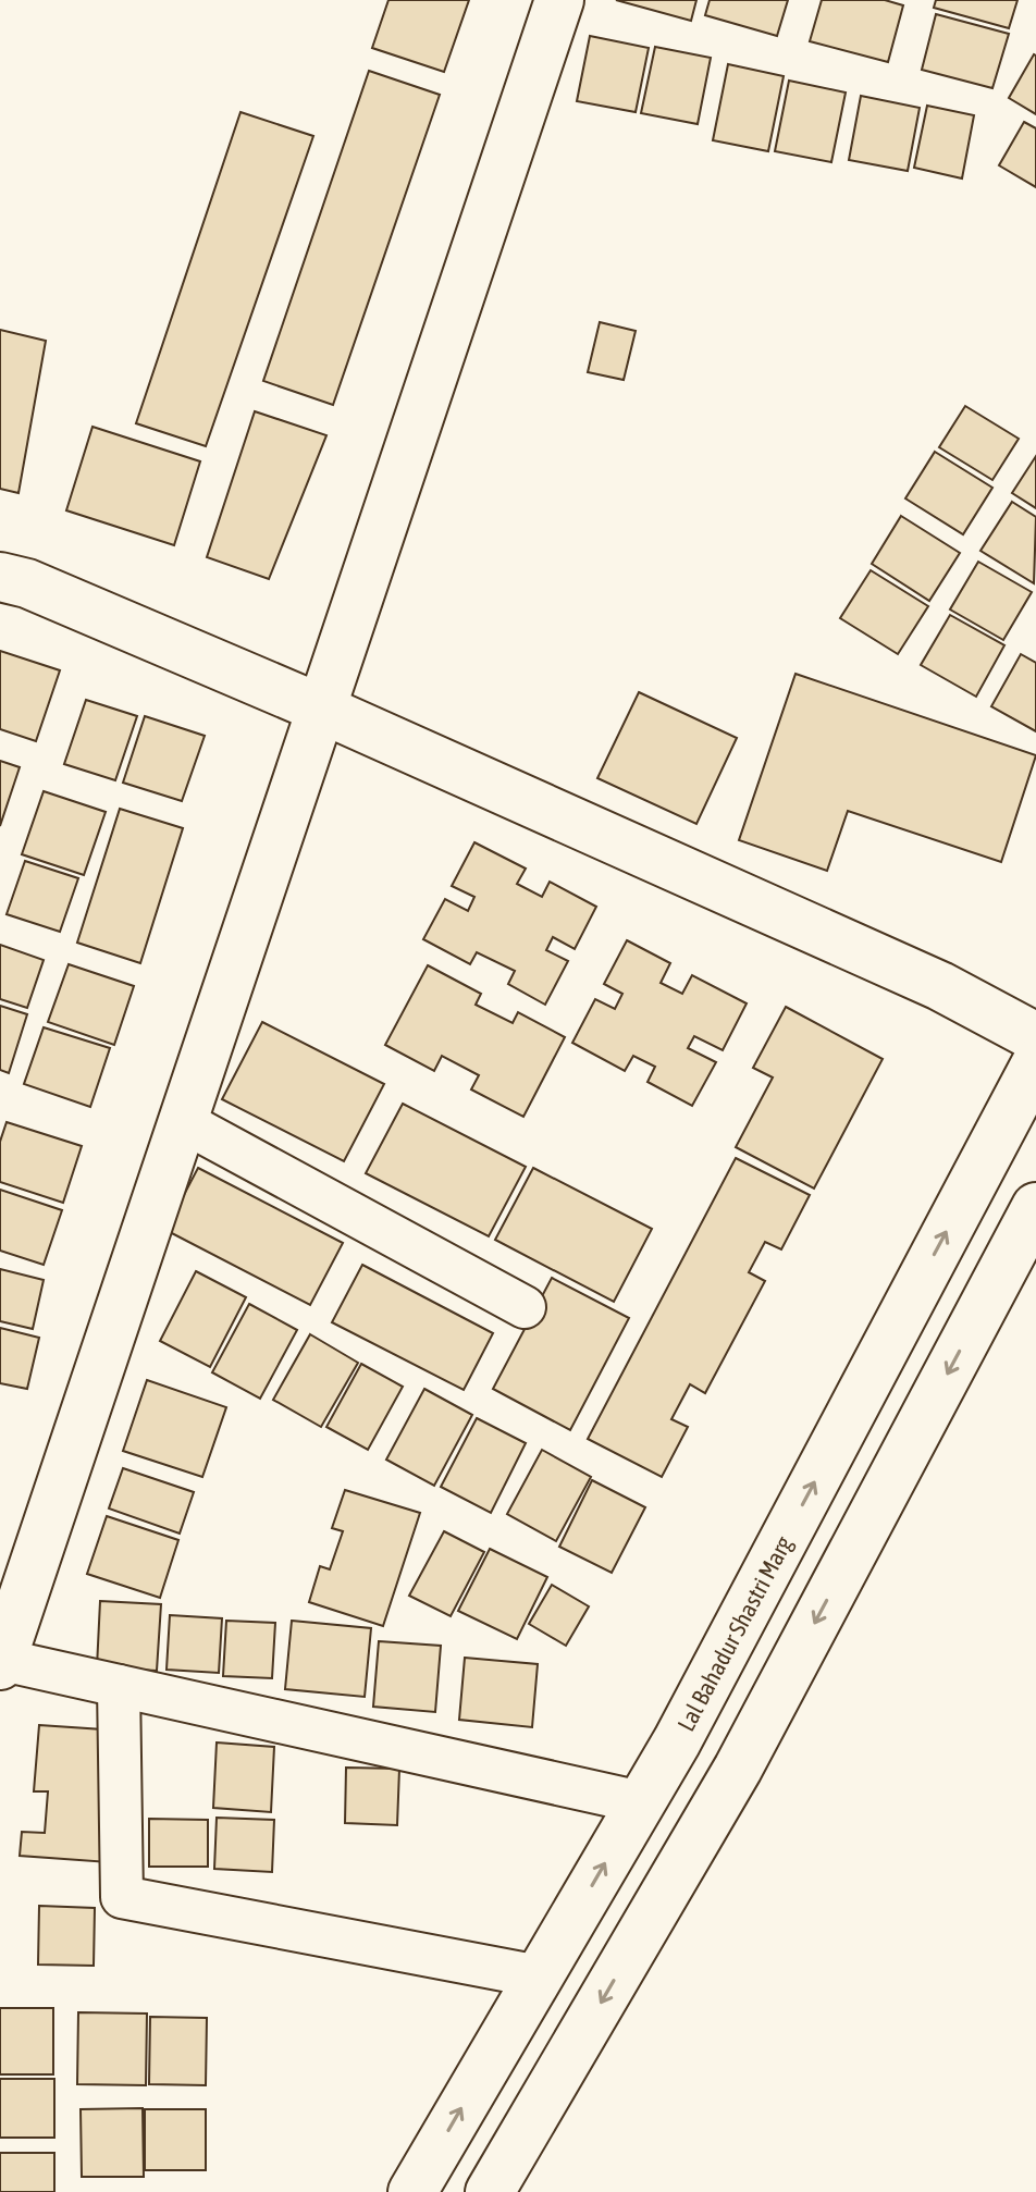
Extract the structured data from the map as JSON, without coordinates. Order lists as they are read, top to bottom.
{
  "streets": {
    "main road": ["Lal Bahadur Shastri Marg"]
  }
}
